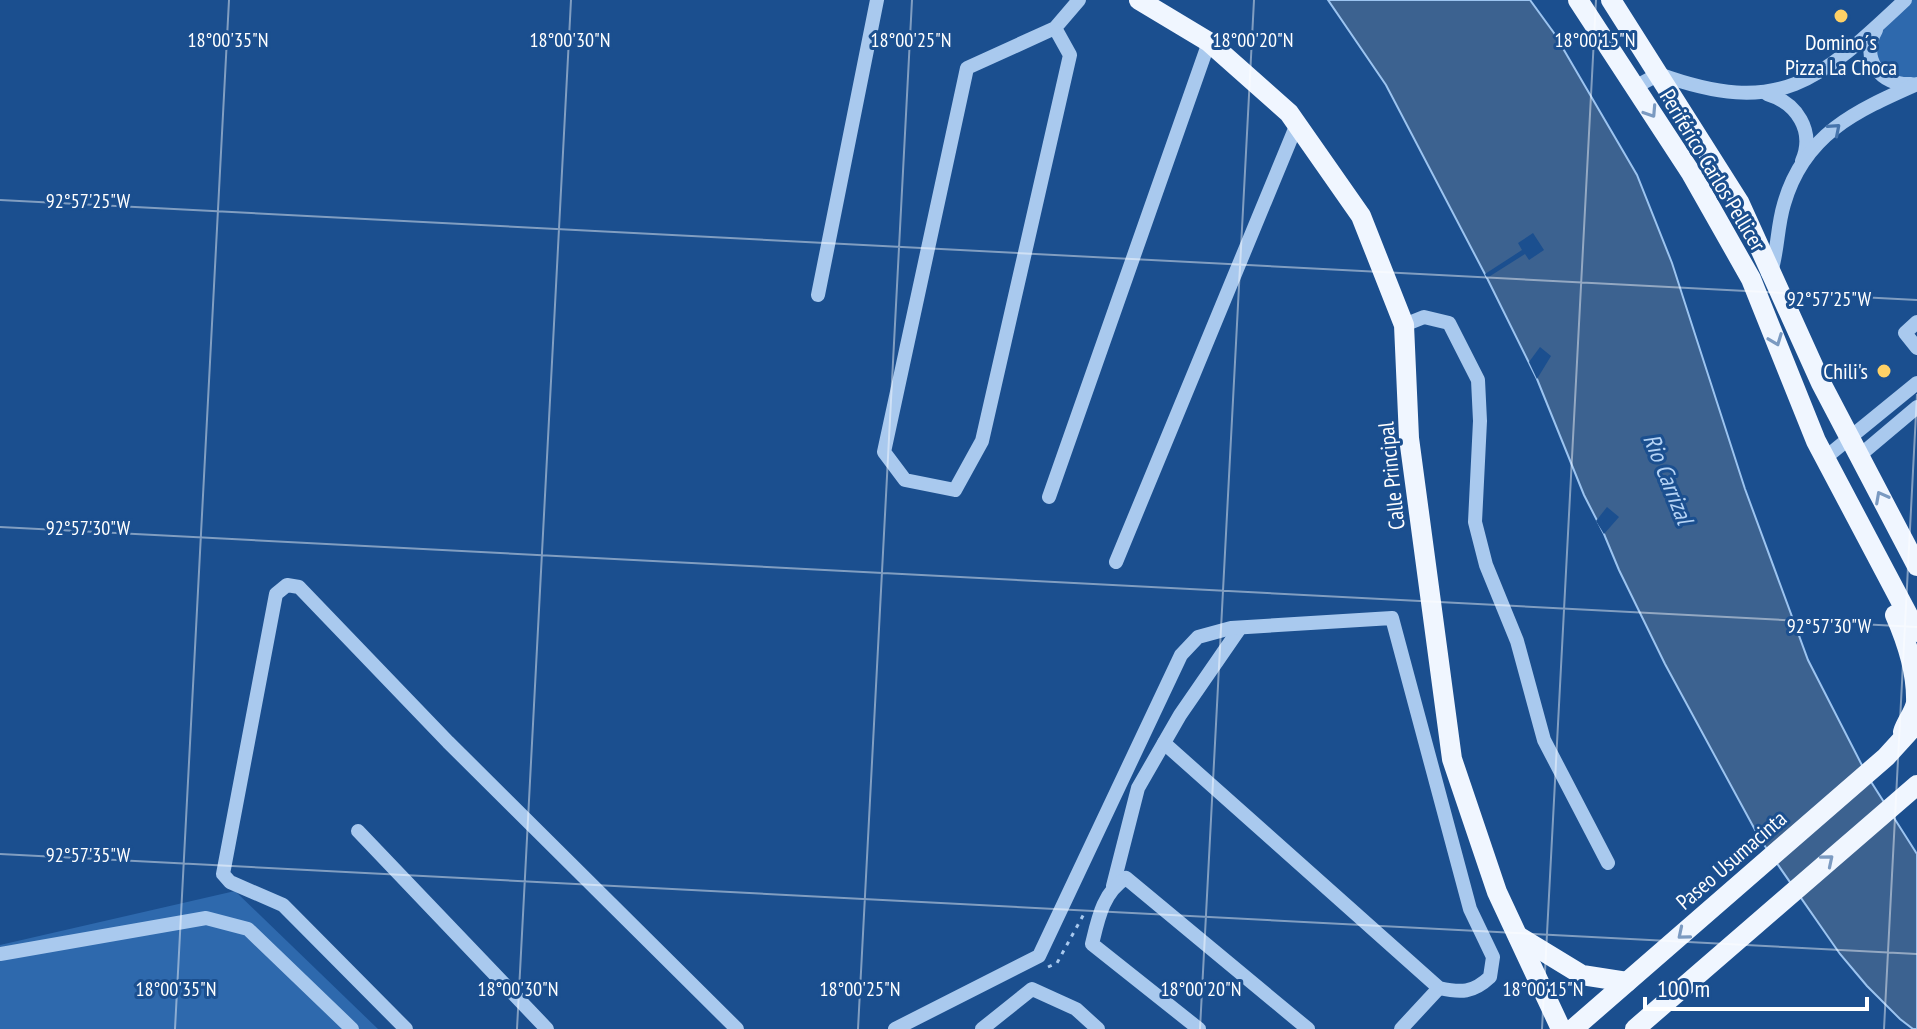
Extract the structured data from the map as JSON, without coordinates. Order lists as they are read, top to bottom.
{
  "streets": {
    "main road": ["Periférico Carlos Pellicer", "Calle Principal", "Paseo Usumacinta"]
  },
  "water": ["Rio Carrizal"],
  "places": ["Domino´s Pizza La Choca", "Chili's"],
  "scale_bar": "100 m",
  "coordinates": [
    "18°00'35\"N",
    "18°00'30\"N",
    "18°00'25\"N",
    "18°00'20\"N",
    "18°00'15\"N",
    "92°57'25\"W",
    "92°57'30\"W",
    "92°57'35\"W"
  ]
}
